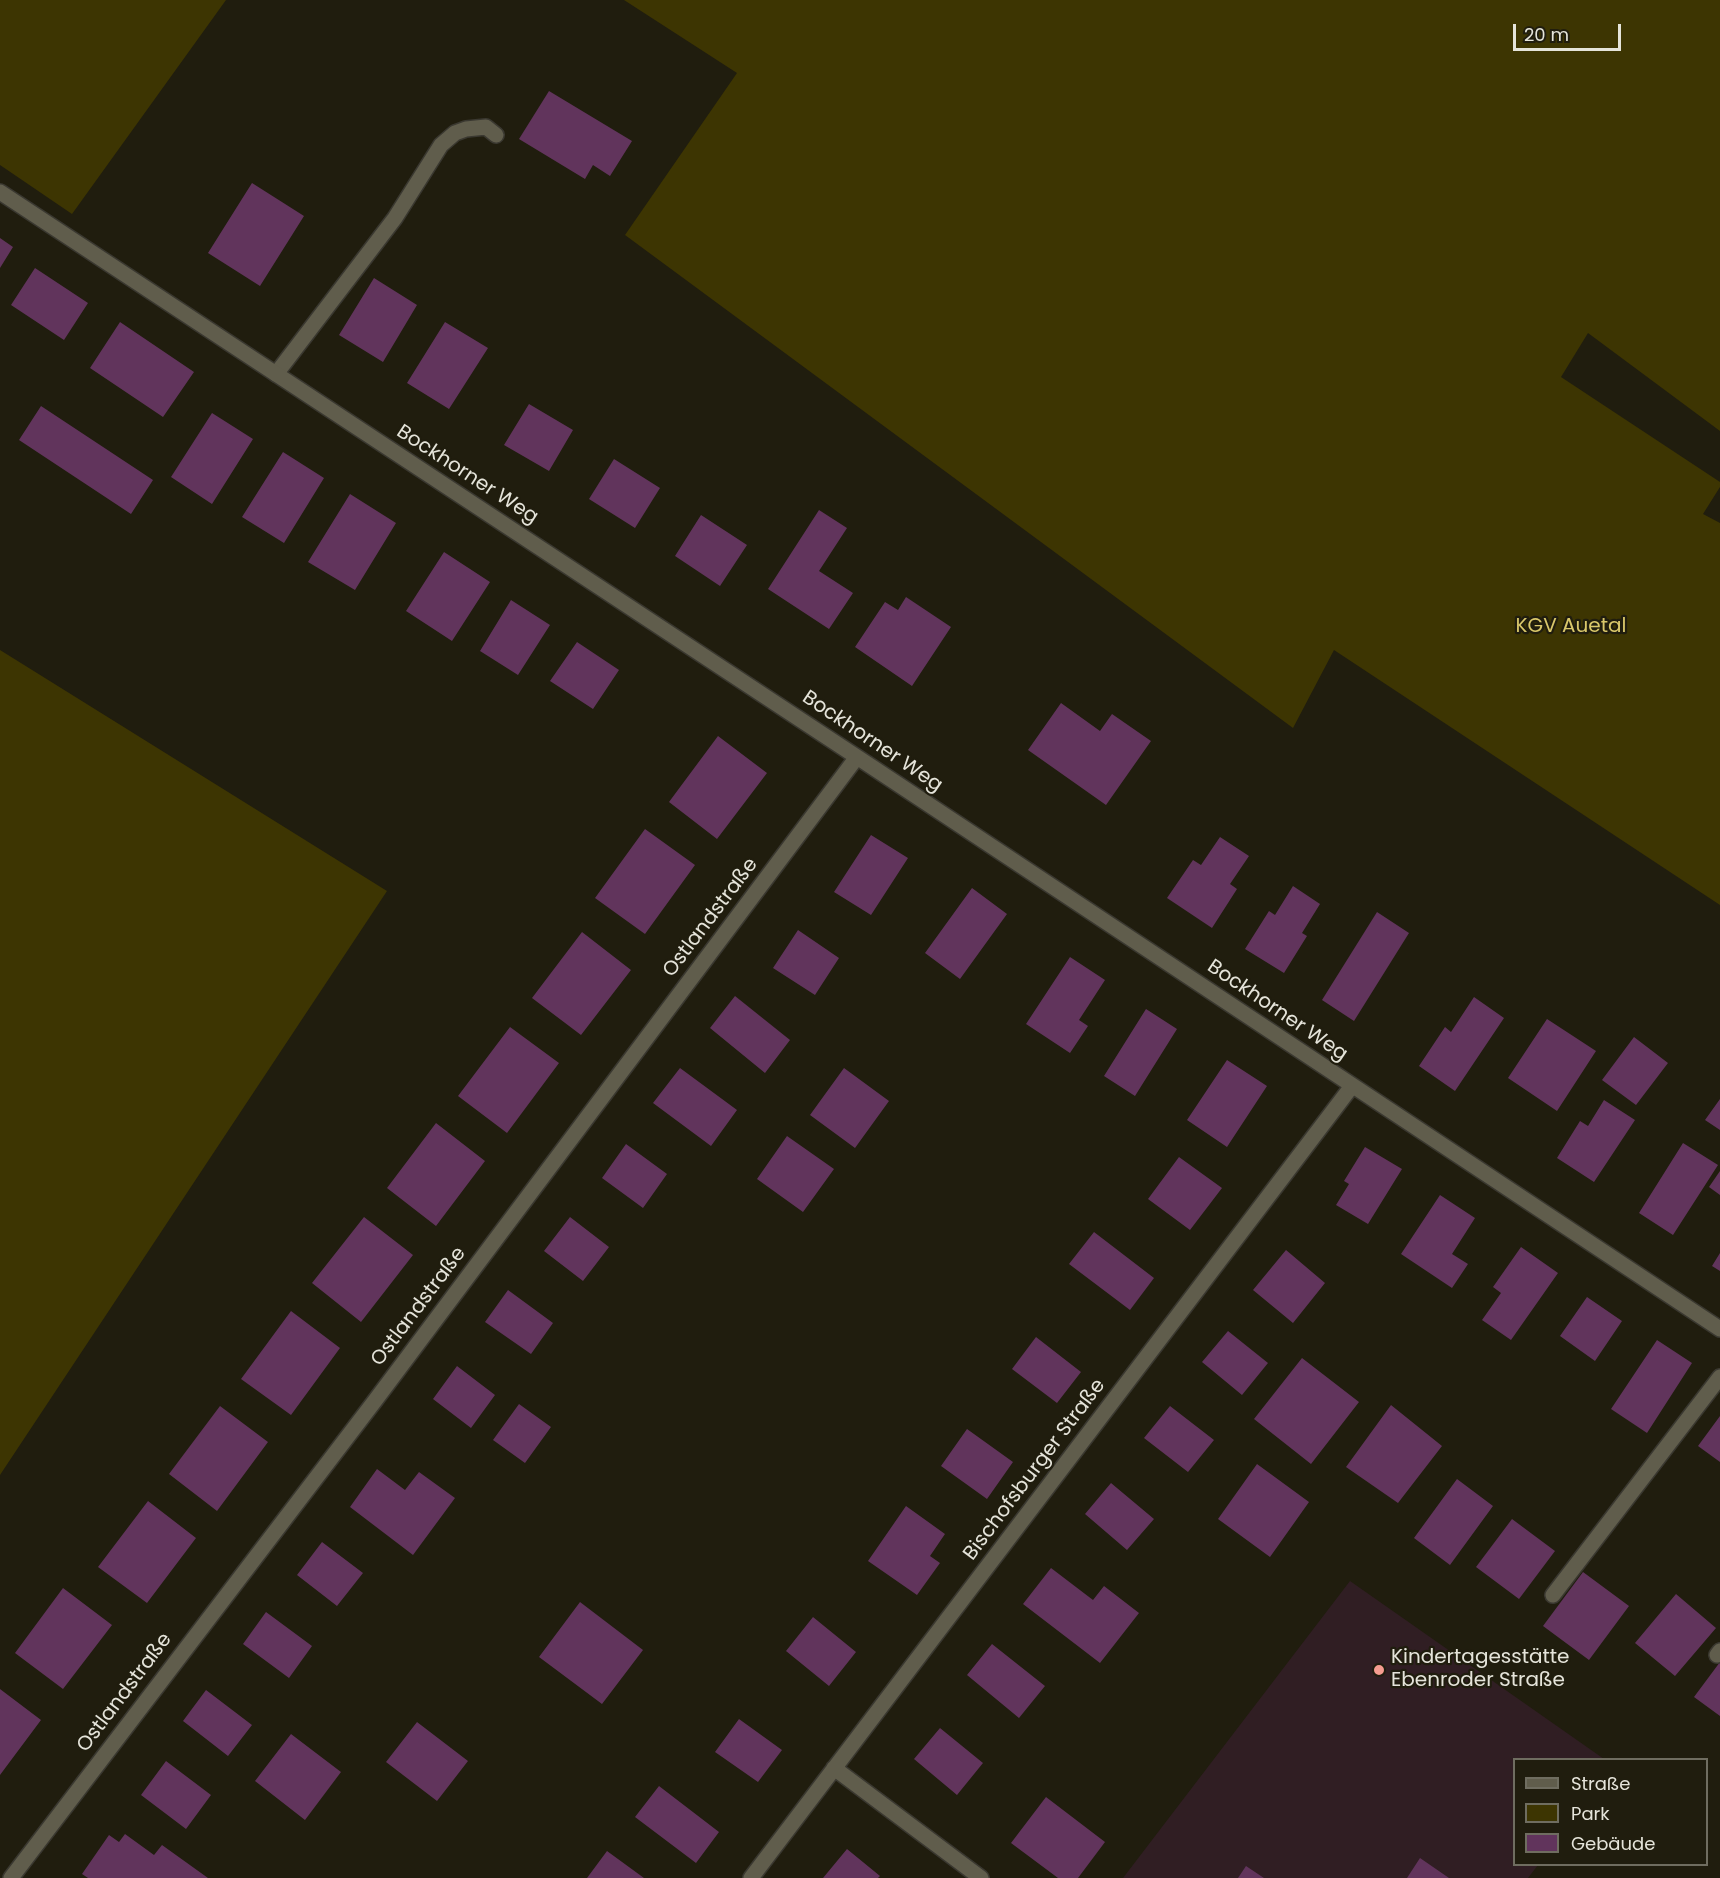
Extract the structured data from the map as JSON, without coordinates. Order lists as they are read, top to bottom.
{
  "streets": {
    "street": ["Bockhorner Weg", "Ostlandstraße", "Bischofsburger Straße"]
  },
  "crossings": [
    ["Bockhorner Weg", "Ostlandstraße"],
    ["Bockhorner Weg", "Bischofsburger Straße"]
  ],
  "parks": ["KGV Auetal"],
  "places": ["Kindertagesstätte Ebenroder Straße"],
  "legend": ["Straße", "Park", "Gebäude"],
  "scale_bar": "20 m"
}
